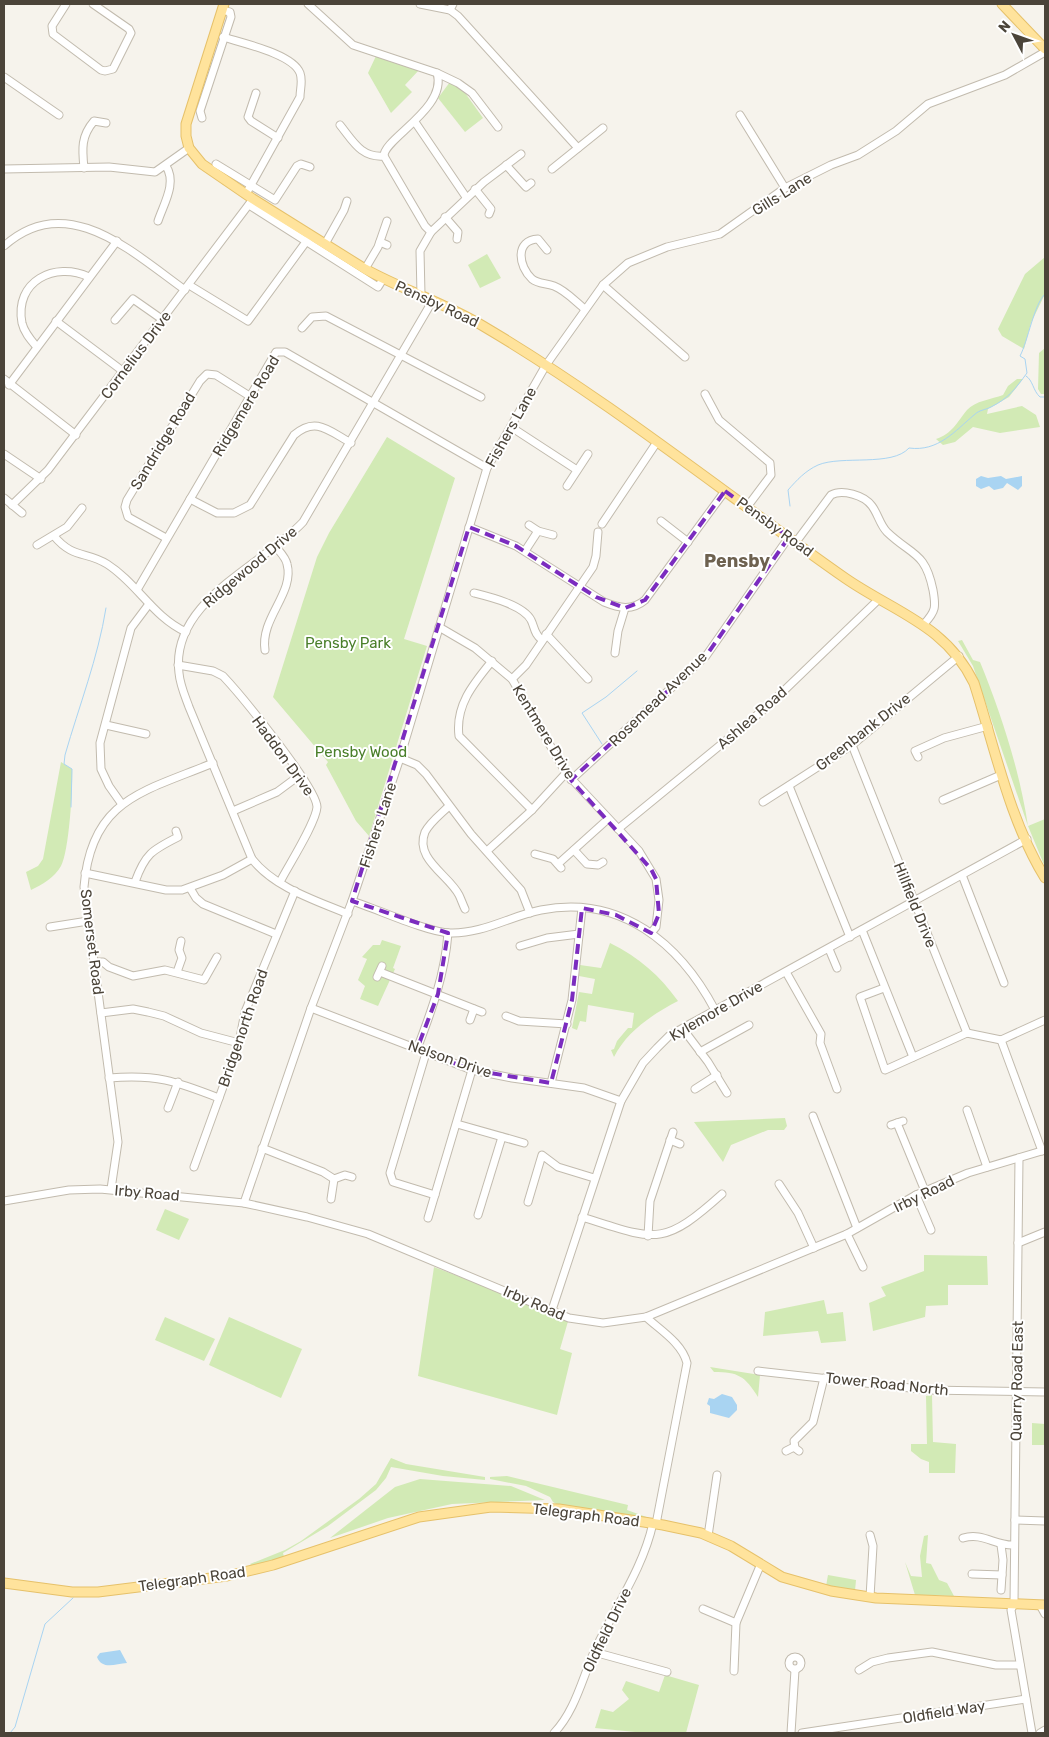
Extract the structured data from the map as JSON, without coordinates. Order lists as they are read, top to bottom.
{
  "streets": {
    "main road": ["Pensby Road", "Telegraph Road"],
    "street": [
      "Gills Lane",
      "Cornelius Drive",
      "Ridgemere Road",
      "Fishers Lane",
      "Sandridge Road",
      "Ridgewood Drive",
      "Rosemead Avenue",
      "Ashlea Road",
      "Kentmere Drive",
      "Greenbank Drive",
      "Haddon Drive",
      "Hillfield Drive",
      "Somerset Road",
      "Kylemore Drive",
      "Bridgenorth Road",
      "Nelson Drive",
      "Irby Road",
      "Quarry Road East",
      "Tower Road North",
      "Oldfield Drive",
      "Oldfield Way"
    ]
  },
  "crossings": [
    ["Gills Lane", "Pensby Road"],
    ["Gills Lane", "Fishers Lane"],
    ["Pensby Road", "Cornelius Drive"],
    ["Pensby Road", "Fishers Lane"],
    ["Pensby Road", "Ridgewood Drive"],
    ["Pensby Road", "Rosemead Avenue"],
    ["Pensby Road", "Ashlea Road"],
    ["Pensby Road", "Greenbank Drive"],
    ["Pensby Road", "Kylemore Drive"],
    ["Ridgemere Road", "Fishers Lane"],
    ["Ridgemere Road", "Sandridge Road"],
    ["Ridgemere Road", "Ridgewood Drive"],
    ["Fishers Lane", "Ridgewood Drive"],
    ["Fishers Lane", "Kentmere Drive"],
    ["Fishers Lane", "Nelson Drive"],
    ["Fishers Lane", "Irby Road"],
    ["Ridgewood Drive", "Haddon Drive"],
    ["Ridgewood Drive", "Somerset Road"],
    ["Ridgewood Drive", "Bridgenorth Road"],
    ["Rosemead Avenue", "Kentmere Drive"],
    ["Ashlea Road", "Kentmere Drive"],
    ["Greenbank Drive", "Hillfield Drive"],
    ["Hillfield Drive", "Kylemore Drive"],
    ["Somerset Road", "Irby Road"],
    ["Kylemore Drive", "Nelson Drive"],
    ["Kylemore Drive", "Irby Road"],
    ["Irby Road", "Quarry Road East"],
    ["Irby Road", "Oldfield Drive"],
    ["Quarry Road East", "Tower Road North"],
    ["Quarry Road East", "Telegraph Road"],
    ["Quarry Road East", "Oldfield Way"],
    ["Telegraph Road", "Oldfield Drive"]
  ],
  "districts": ["Pensby"],
  "parks": ["Pensby Park", "Pensby Wood"],
  "north": "top left"
}
